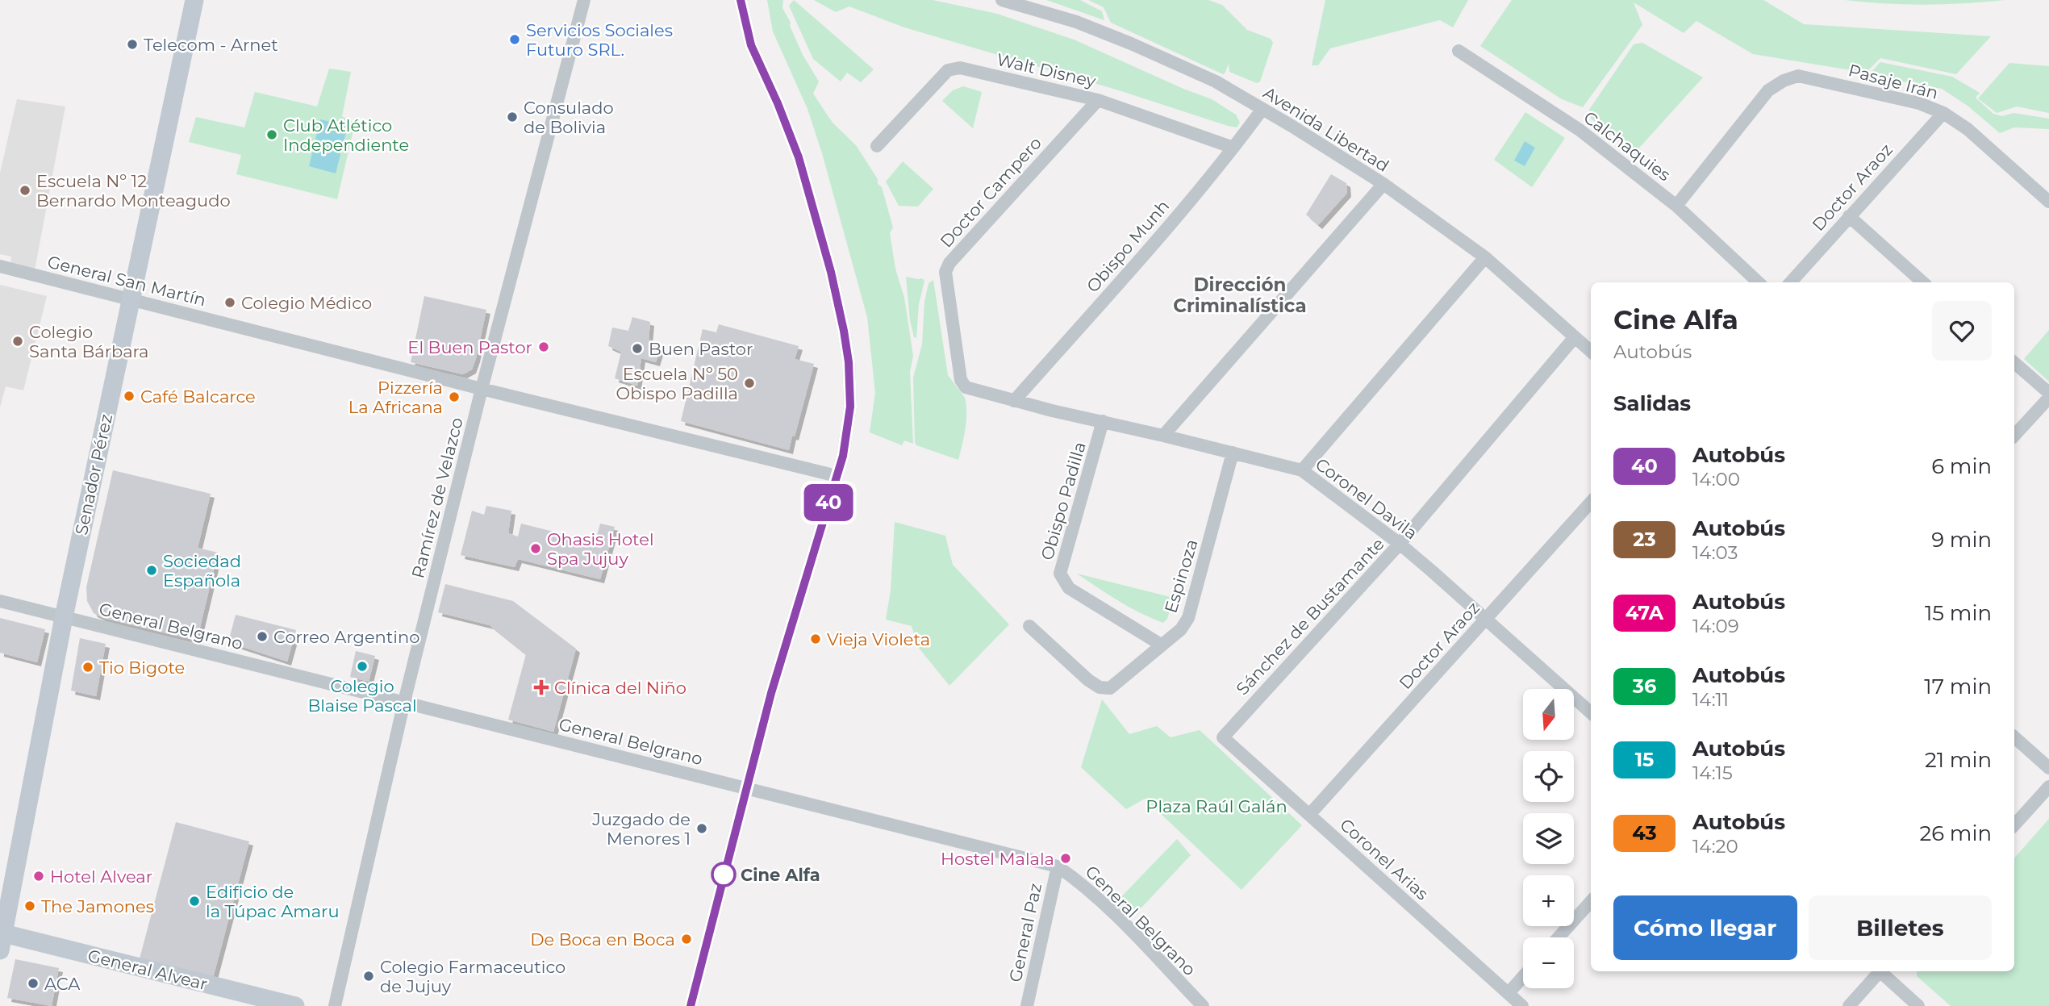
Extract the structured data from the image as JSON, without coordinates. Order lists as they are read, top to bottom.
{
  "streets": {
    "main road": ["Senador Pérez", "General Alvear"],
    "street": [
      "Walt Disney",
      "Pasaje Irán",
      "Avenida Libertad",
      "Calchaquies",
      "Doctor Araoz",
      "Doctor Campero",
      "Obispo Munh",
      "General San Martín",
      "Ramírez de Velazco",
      "Coronel Davila",
      "Obispo Padilla",
      "Espinoza",
      "Sánchez de Bustamante",
      "General Belgrano",
      "Coronel Arias",
      "General Paz"
    ]
  },
  "crossings": [
    ["Walt Disney", "Doctor Campero"],
    ["Walt Disney", "Obispo Munh"],
    ["Pasaje Irán", "Calchaquies"],
    ["Pasaje Irán", "Doctor Araoz"],
    ["Avenida Libertad", "Obispo Munh"],
    ["Avenida Libertad", "Sánchez de Bustamante"],
    ["Doctor Araoz", "Coronel Davila"],
    ["Doctor Araoz", "Coronel Arias"],
    ["Doctor Campero", "Coronel Davila"],
    ["Obispo Munh", "Coronel Davila"],
    ["General San Martín", "Senador Pérez"],
    ["General San Martín", "Ramírez de Velazco"],
    ["Senador Pérez", "General Belgrano"],
    ["Senador Pérez", "General Alvear"],
    ["Ramírez de Velazco", "General Belgrano"],
    ["Coronel Davila", "Obispo Padilla"],
    ["Coronel Davila", "Espinoza"],
    ["Coronel Davila", "Sánchez de Bustamante"],
    ["Obispo Padilla", "Espinoza"],
    ["Sánchez de Bustamante", "Coronel Arias"],
    ["General Belgrano", "General Paz"]
  ],
  "districts": ["Dirección Criminalística"],
  "parks": ["Plaza Raúl Galán"],
  "places": {
    "other": [
      "Servicios Sociales Futuro SRL.",
      "Telecom - Arnet",
      "Consulado de Bolivia",
      "Club Atlético Independiente",
      "Escuela Nº 12 Bernardo Monteagudo",
      "Colegio Médico",
      "Colegio Santa Bárbara",
      "El Buen Pastor",
      "Buen Pastor",
      "Escuela Nº 50 Obispo Padilla",
      "Café Balcarce",
      "Pizzería La Africana",
      "Ohasis Hotel Spa Jujuy",
      "Sociedad Española",
      "Correo Argentino",
      "Vieja Violeta",
      "Colegio Blaise Pascal",
      "Tio Bigote",
      "Juzgado de Menores 1",
      "Hostel Malala",
      "Cine Alfa",
      "Hotel Alvear",
      "Edificio de la Túpac Amaru",
      "The Jamones",
      "De Boca en Boca",
      "Colegio Farmaceutico de Jujuy",
      "ACA"
    ],
    "health": ["Clínica del Niño"]
  },
  "lines": ["bus line 40"],
  "north": "bottom",
  "page": {
    "on_map": "40",
    "heading": [
      ["Cine Alfa", "Autobús"],
      "Salidas"
    ],
    "list": [
      {
        "mark": "40",
        "name": "Autobús",
        "note": "14:00",
        "value": "6 min"
      },
      {
        "mark": "23",
        "name": "Autobús",
        "note": "14:03",
        "value": "9 min"
      },
      {
        "mark": "47A",
        "name": "Autobús",
        "note": "14:09",
        "value": "15 min"
      },
      {
        "mark": "36",
        "name": "Autobús",
        "note": "14:11",
        "value": "17 min"
      },
      {
        "mark": "15",
        "name": "Autobús",
        "note": "14:15",
        "value": "21 min"
      },
      {
        "mark": "43",
        "name": "Autobús",
        "note": "14:20",
        "value": "26 min"
      }
    ],
    "map_buttons": ["+", "−"],
    "buttons": ["Cómo llegar", "Billetes"]
  }
}
